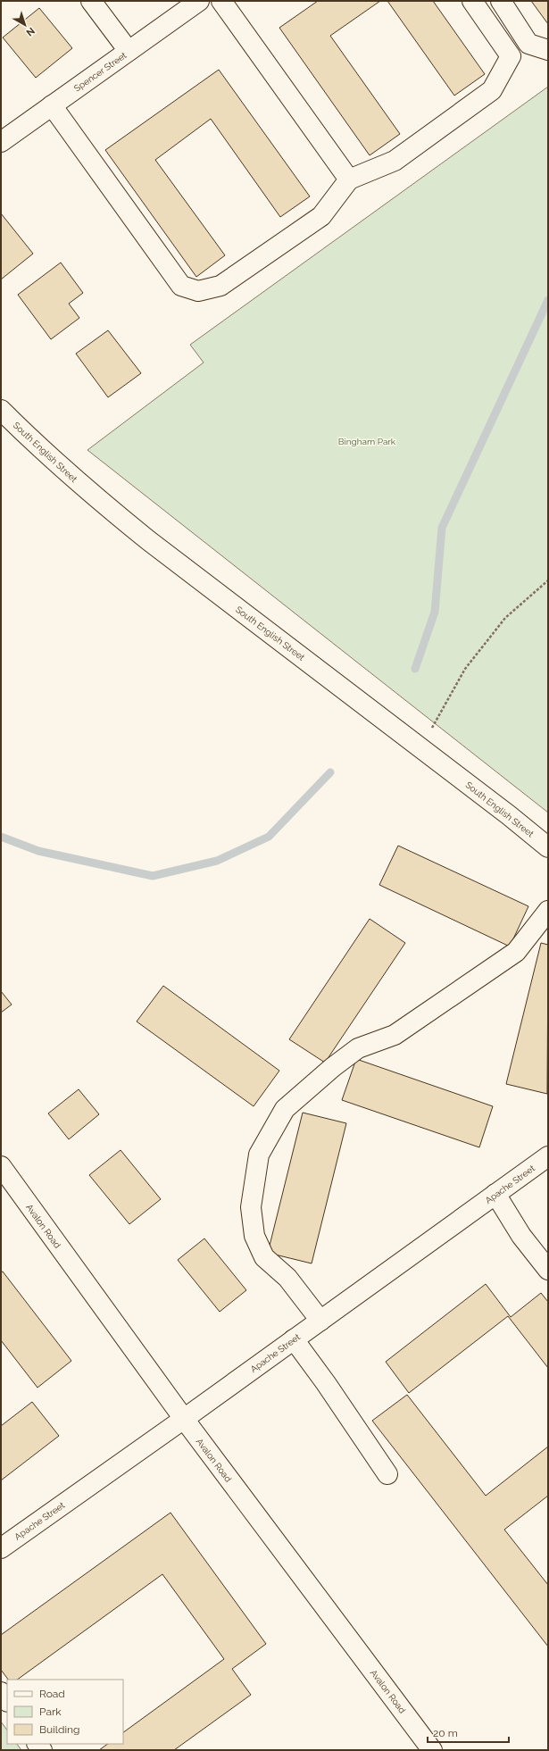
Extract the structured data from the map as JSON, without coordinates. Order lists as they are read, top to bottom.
{
  "streets": {
    "street": [
      "Spencer Street",
      "South English Street",
      "Apache Street",
      "Avalon Road"
    ]
  },
  "crossings": [
    ["Apache Street", "Avalon Road"]
  ],
  "parks": ["Bingham Park"],
  "legend": ["Road", "Park", "Building"],
  "scale_bar": "20 m",
  "north": "bottom right"
}
